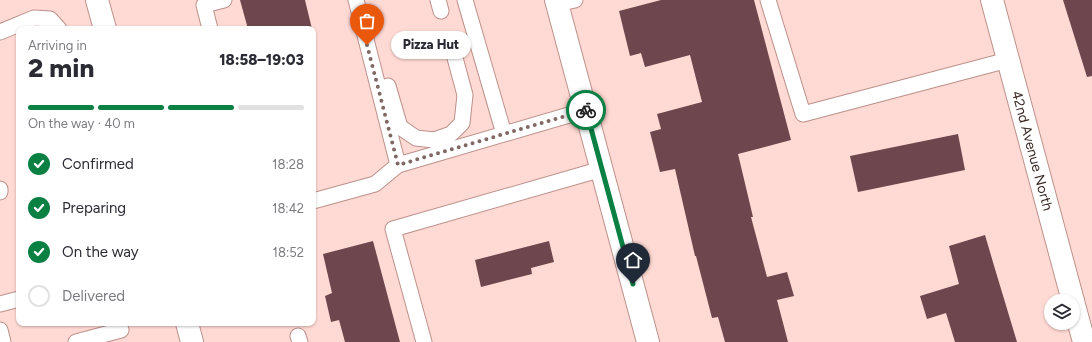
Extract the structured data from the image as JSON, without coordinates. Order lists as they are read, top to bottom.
{
  "streets": {
    "street": ["42nd Avenue North"]
  },
  "places": ["Pizza Hut"],
  "page": {
    "heading": ["2 min", "Arriving in", "18:58–19:03"],
    "bubble": "Pizza Hut",
    "bar": "On the way · 40 m",
    "list": [
      ["Confirmed", "18:28"],
      ["Preparing", "18:42"],
      ["On the way", "18:52"],
      "Delivered"
    ]
  }
}
